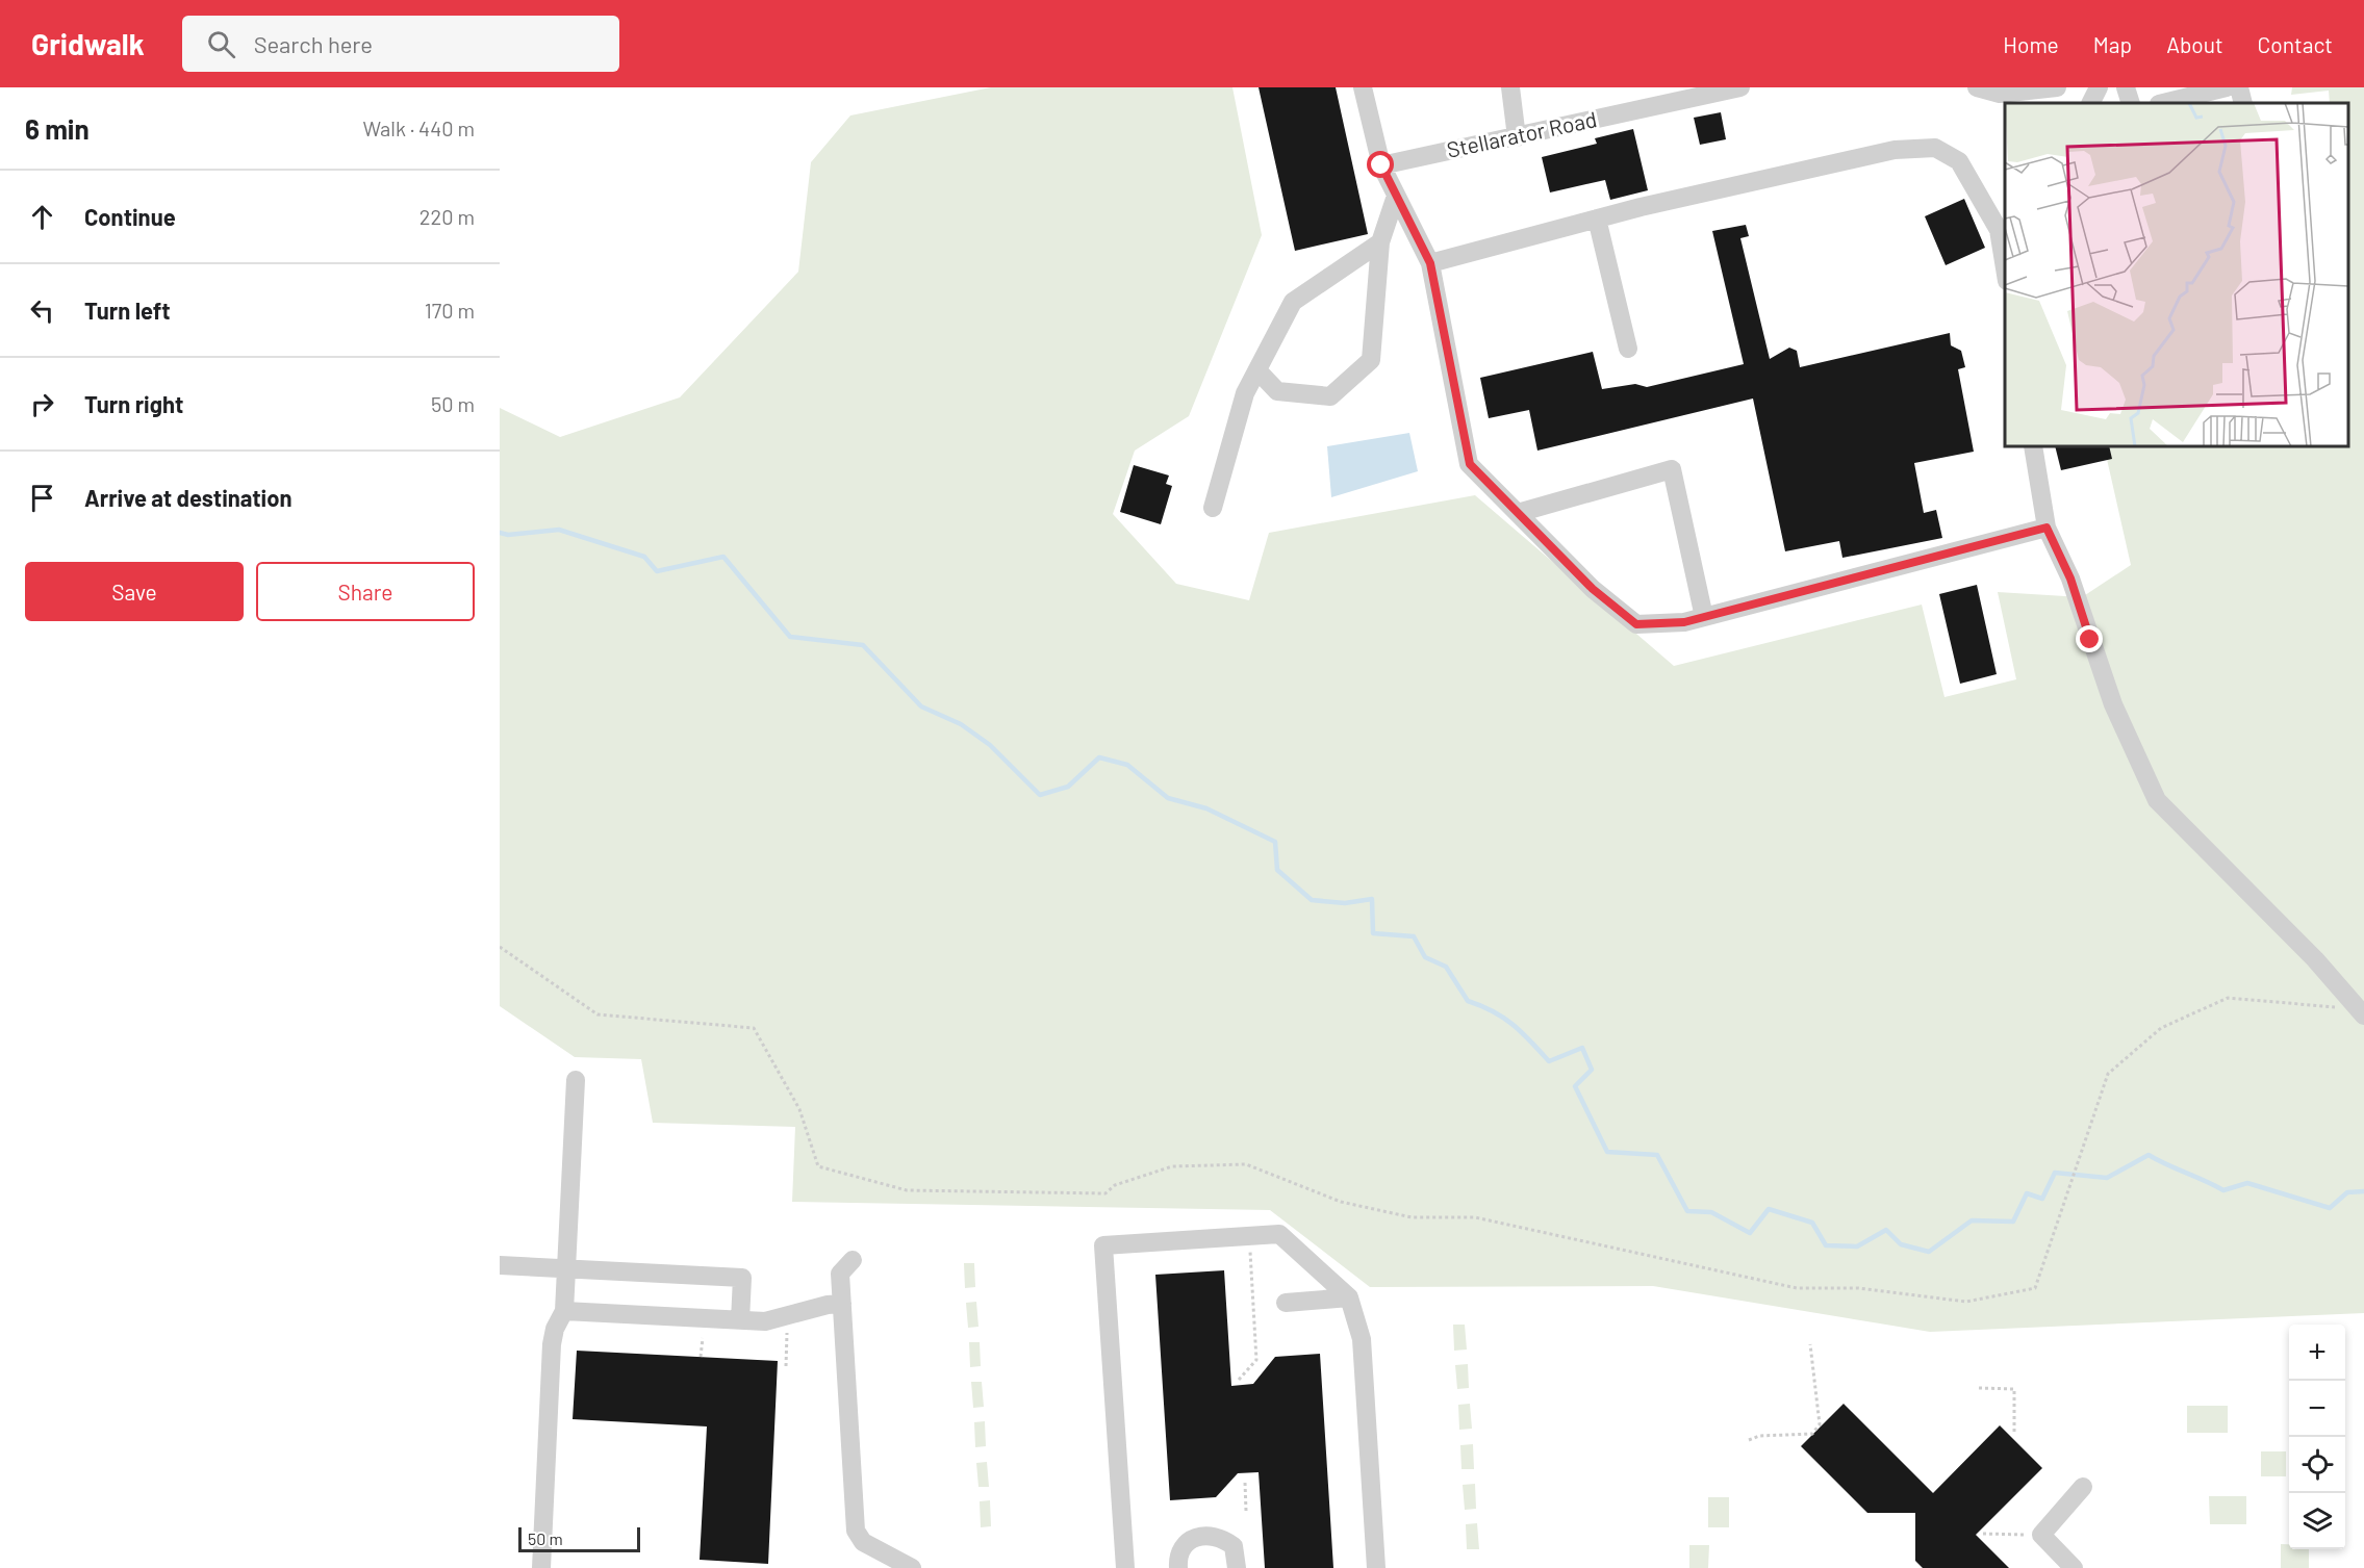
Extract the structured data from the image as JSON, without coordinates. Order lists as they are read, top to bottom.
{
  "streets": {
    "street": ["Stellarator Road"]
  },
  "scale_bar": "50 m",
  "page": {
    "header": "Gridwalk",
    "search": "Search here",
    "nav": [
      "Home",
      "Map",
      "About",
      "Contact"
    ],
    "heading": ["6 min", "Walk · 440 m"],
    "list": [
      ["Continue", "220 m"],
      ["Turn left", "170 m"],
      ["Turn right", "50 m"],
      "Arrive at destination"
    ],
    "buttons": ["Save", "Share"],
    "map_buttons": ["+", "−"],
    "scale": "50 m"
  }
}
